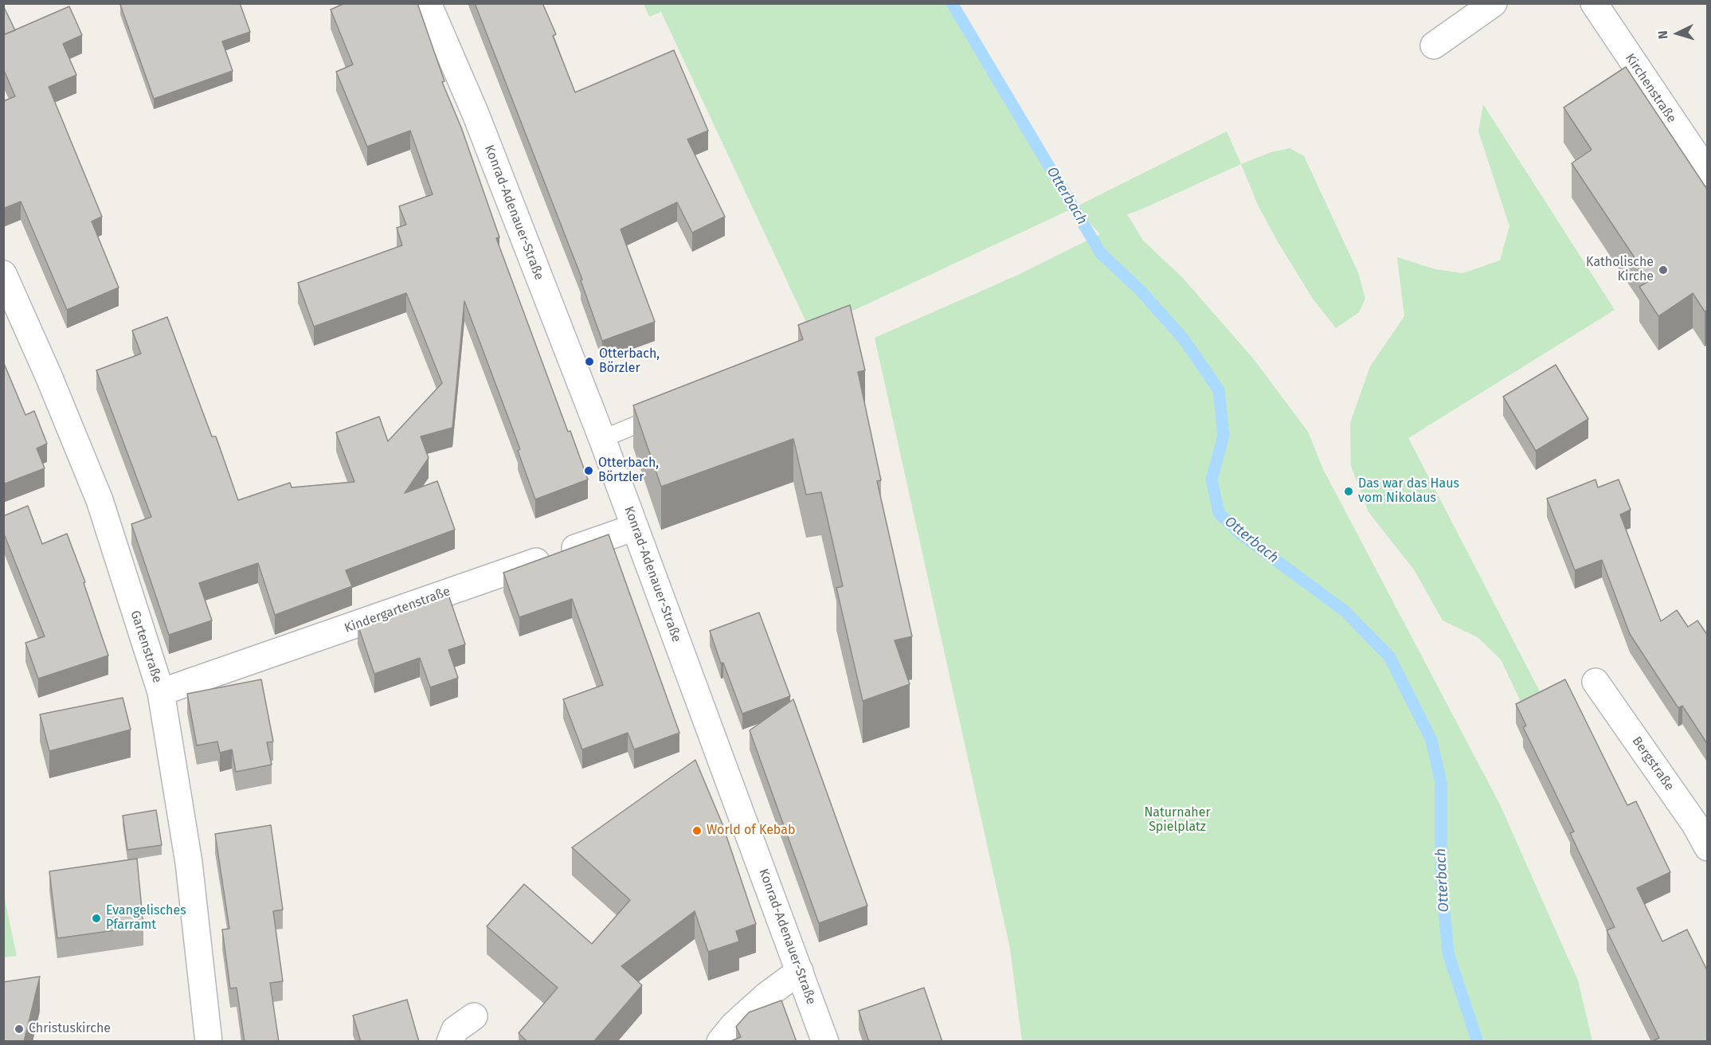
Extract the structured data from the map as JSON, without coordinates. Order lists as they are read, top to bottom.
{
  "streets": {
    "street": [
      "Kirchenstraße",
      "Konrad-Adenauer-Straße",
      "Kindergartenstraße",
      "Gartenstraße",
      "Bergstraße"
    ]
  },
  "crossings": [
    ["Konrad-Adenauer-Straße", "Kindergartenstraße"],
    ["Kindergartenstraße", "Gartenstraße"]
  ],
  "water": ["Otterbach"],
  "parks": ["Naturnaher Spielplatz"],
  "places": [
    "Katholische Kirche",
    "Otterbach, Börzler",
    "Otterbach, Börtzler",
    "Das war das Haus vom Nikolaus",
    "World of Kebab",
    "Evangelisches Pfarramt",
    "Christuskirche"
  ],
  "north": "left"
}
